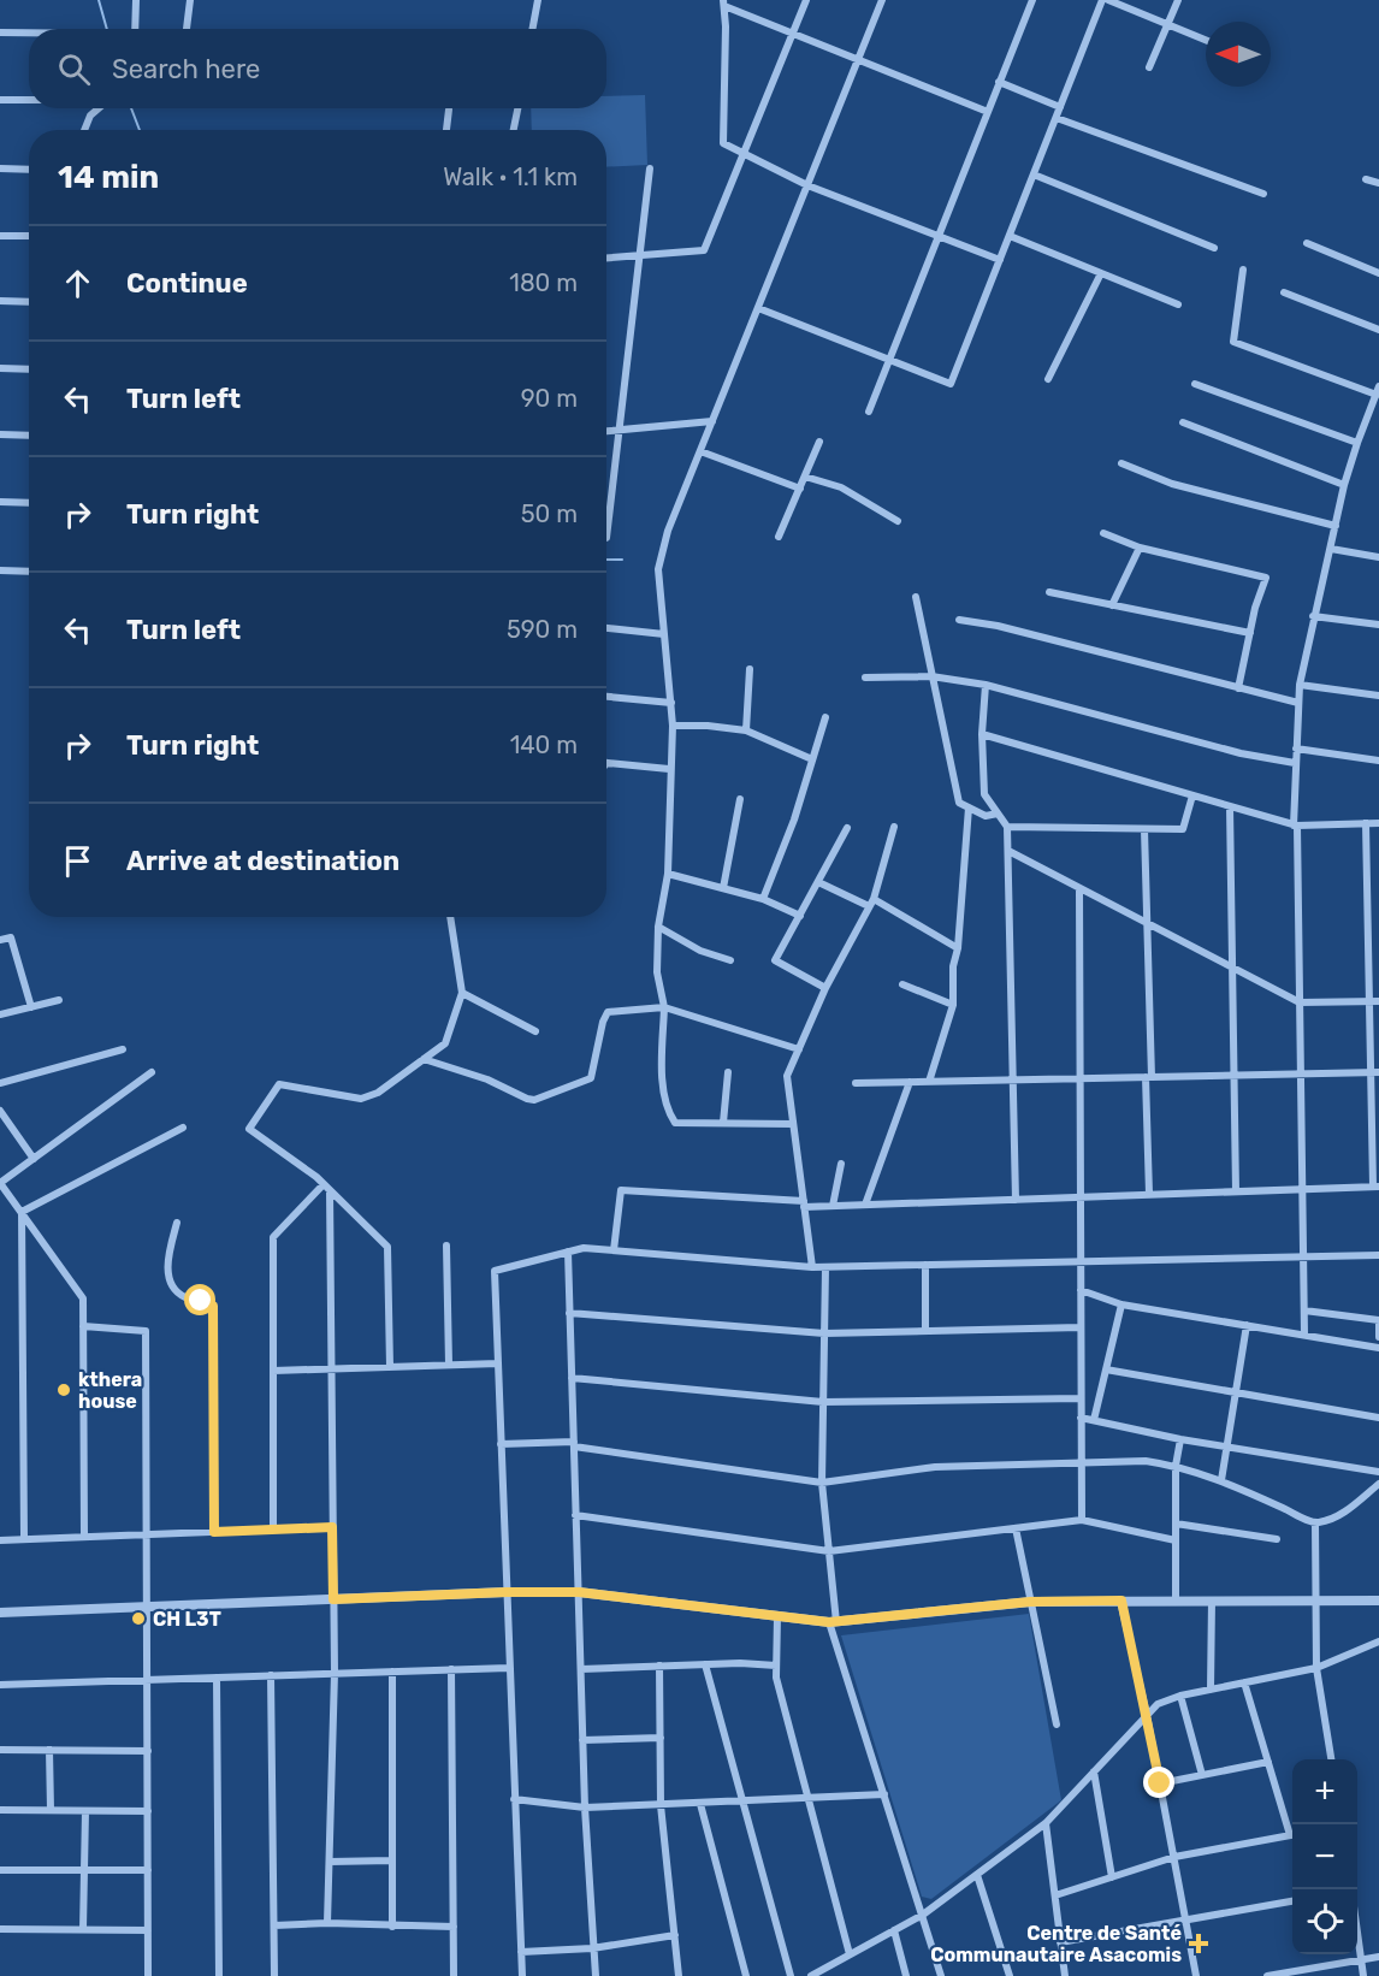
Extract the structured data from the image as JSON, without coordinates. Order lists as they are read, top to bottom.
{
  "places": {
    "other": ["kthera house", "CH L3T"],
    "health": ["Centre de Santé Communautaire Asacomis"]
  },
  "north": "left",
  "page": {
    "search": "Search here",
    "heading": ["14 min", "Walk · 1.1 km"],
    "list": [
      ["Continue", "180 m"],
      ["Turn left", "90 m"],
      ["Turn right", "50 m"],
      ["Turn left", "590 m"],
      ["Turn right", "140 m"],
      "Arrive at destination"
    ],
    "map_buttons": ["+", "−"]
  }
}
